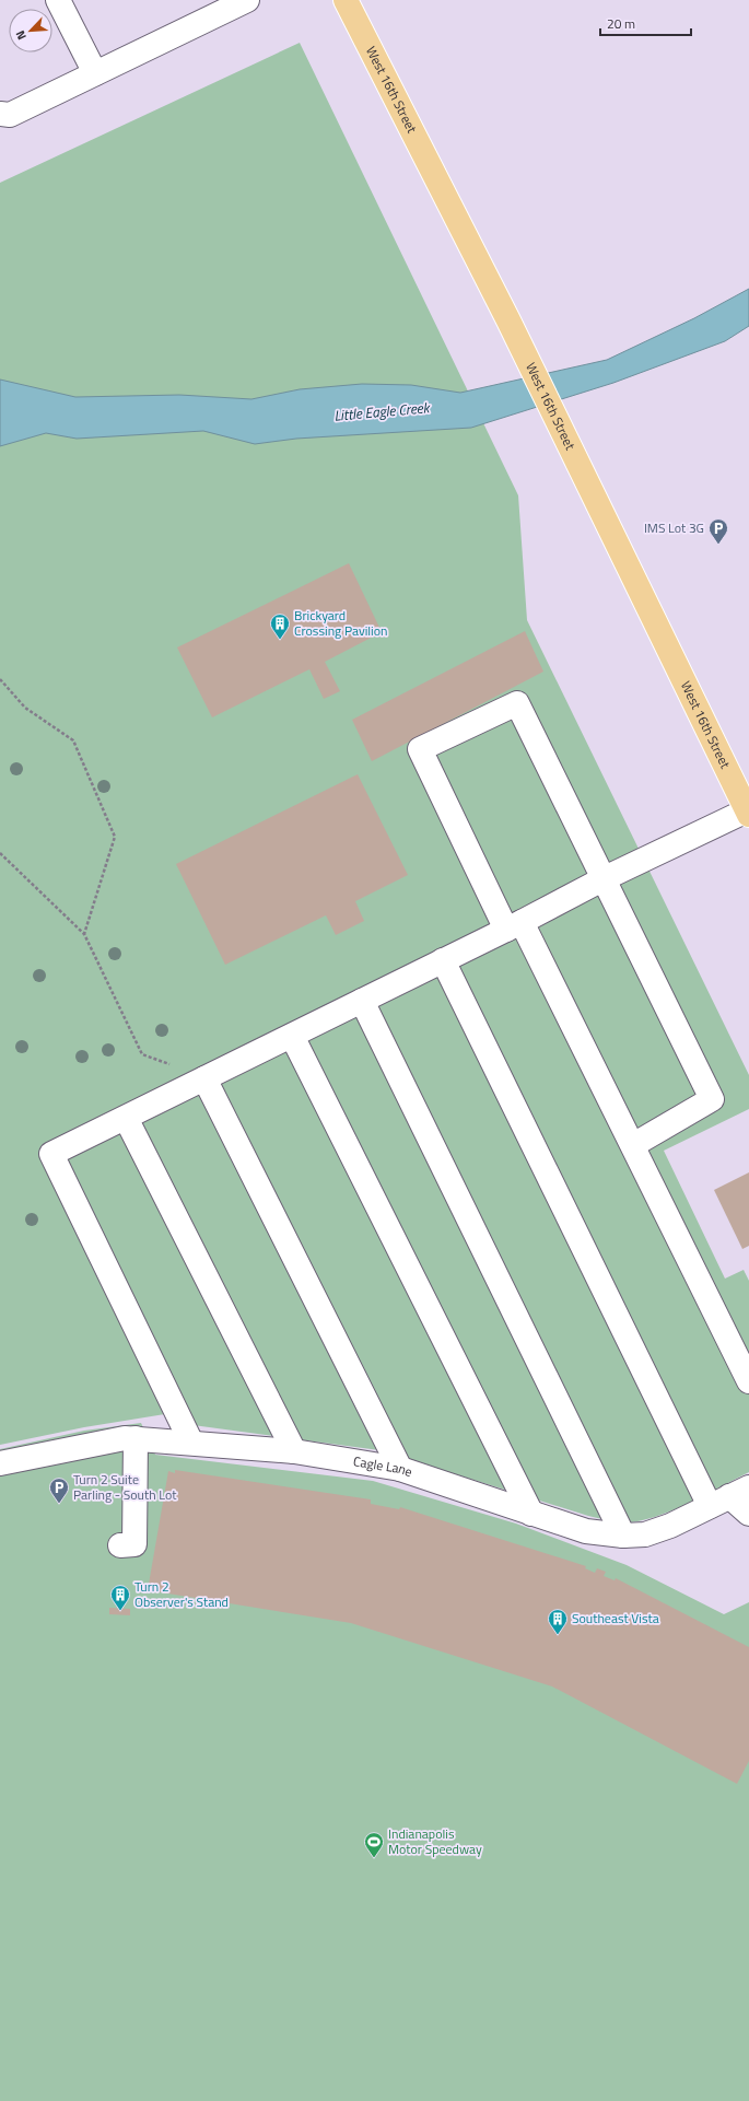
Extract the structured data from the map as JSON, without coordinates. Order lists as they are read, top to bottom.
{
  "streets": {
    "main road": ["West 16th Street"],
    "lane": ["Cagle Lane"]
  },
  "water": ["Little Eagle Creek"],
  "places": {
    "parking": ["IMS Lot 3G", "Turn 2 Suite Parling - South Lot"],
    "building": ["Brickyard Crossing Pavilion", "Turn 2 Observer's Stand", "Southeast Vista"],
    "sports": ["Indianapolis Motor Speedway"]
  },
  "scale_bar": "20 m",
  "north": "bottom left"
}
